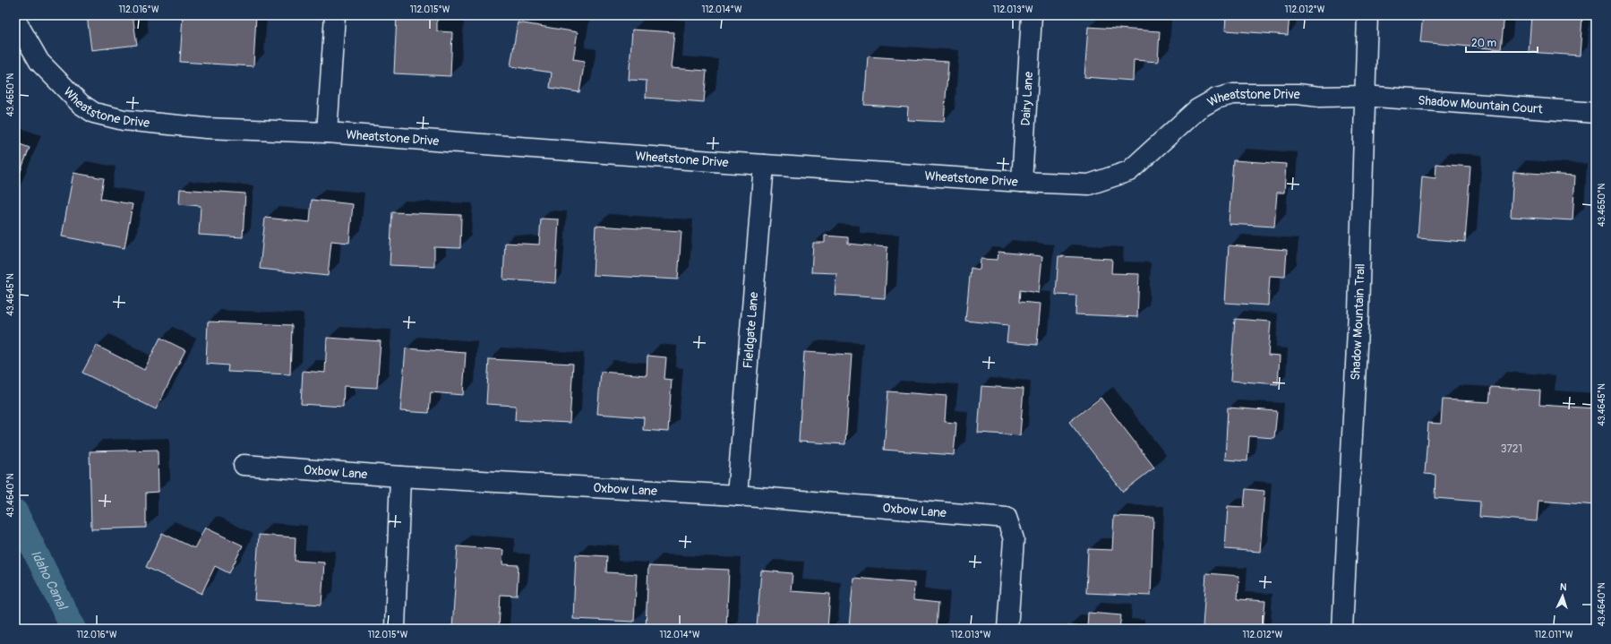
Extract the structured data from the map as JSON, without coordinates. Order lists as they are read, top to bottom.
{
  "streets": {
    "street": [
      "Dairy Lane",
      "Wheatstone Drive",
      "Shadow Mountain Court",
      "Shadow Mountain Trail",
      "Fieldgate Lane",
      "Oxbow Lane"
    ]
  },
  "crossings": [
    ["Dairy Lane", "Wheatstone Drive"],
    ["Wheatstone Drive", "Shadow Mountain Court"],
    ["Wheatstone Drive", "Shadow Mountain Trail"],
    ["Wheatstone Drive", "Fieldgate Lane"],
    ["Shadow Mountain Court", "Shadow Mountain Trail"],
    ["Fieldgate Lane", "Oxbow Lane"]
  ],
  "water": ["Idaho Canal"],
  "house_numbers": ["3721"],
  "scale_bar": "20 m",
  "north": "top",
  "coordinates": [
    "112.016°W",
    "112.015°W",
    "112.014°W",
    "112.013°W",
    "112.012°W",
    "43.4650°N",
    "43.4645°N",
    "43.4640°N",
    "112.011°W"
  ]
}
